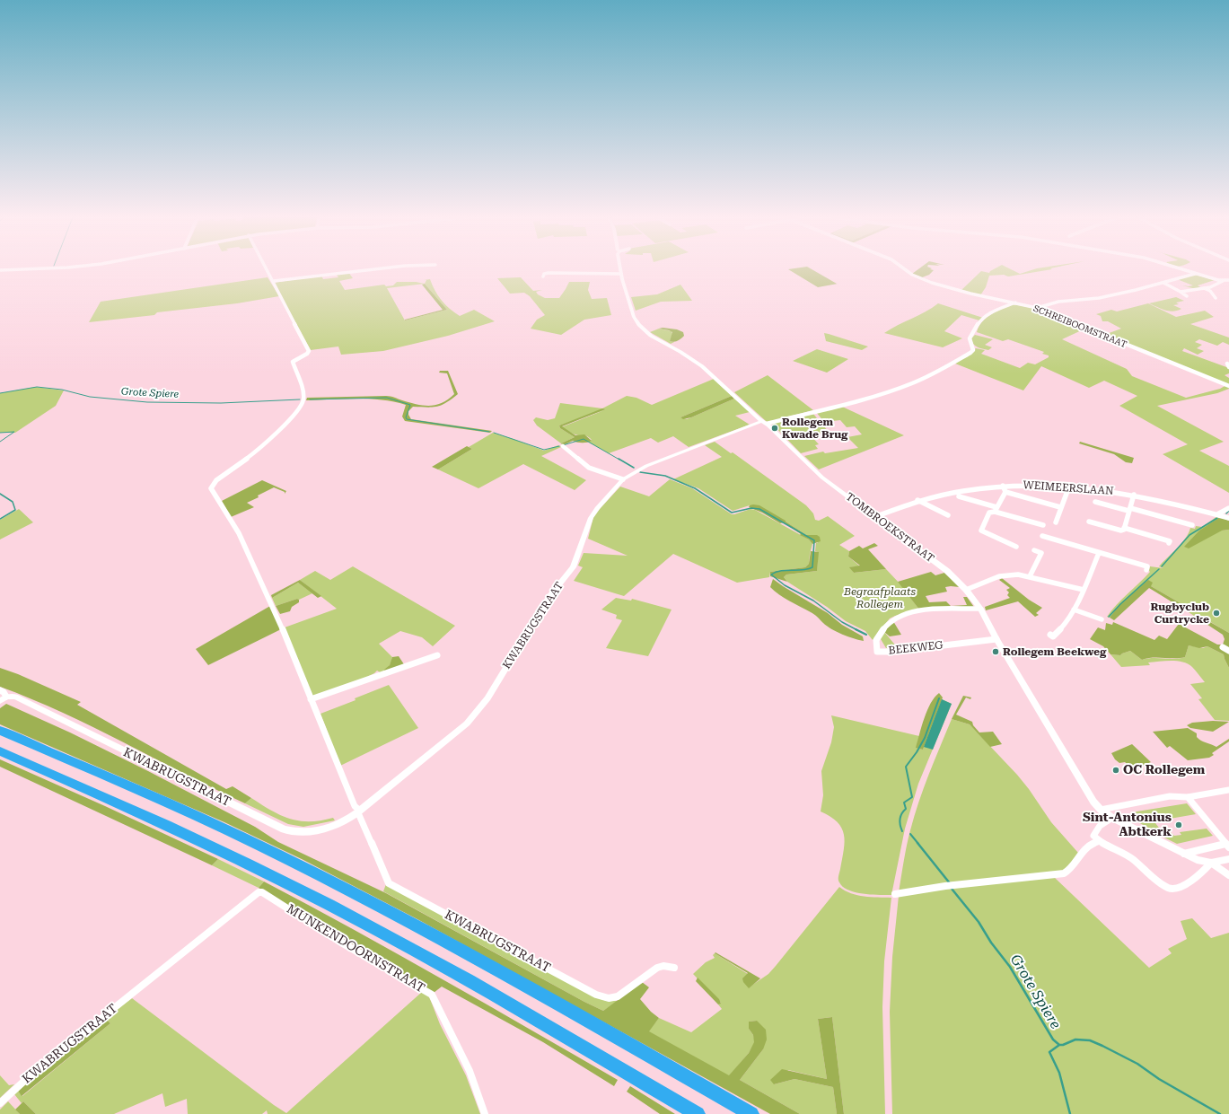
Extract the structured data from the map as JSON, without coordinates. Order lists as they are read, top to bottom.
{
  "streets": {
    "street": [
      "SCHREIBOOMSTRAAT",
      "WEIMEERSLAAN",
      "TOMBROEKSTRAAT",
      "KWABRUGSTRAAT",
      "BEEKWEG",
      "MUNKENDOORNSTRAAT"
    ]
  },
  "crossings": [
    ["WEIMEERSLAAN", "TOMBROEKSTRAAT"],
    ["TOMBROEKSTRAAT", "KWABRUGSTRAAT"],
    ["TOMBROEKSTRAAT", "BEEKWEG"],
    ["KWABRUGSTRAAT", "MUNKENDOORNSTRAAT"]
  ],
  "water": ["Grote Spiere"],
  "parks": ["Begraafplaats Rollegem"],
  "places": [
    "Rollegem Kwade Brug",
    "Rugbyclub Curtrycke",
    "Rollegem Beekweg",
    "OC Rollegem",
    "Sint-Antonius Abtkerk"
  ]
}
